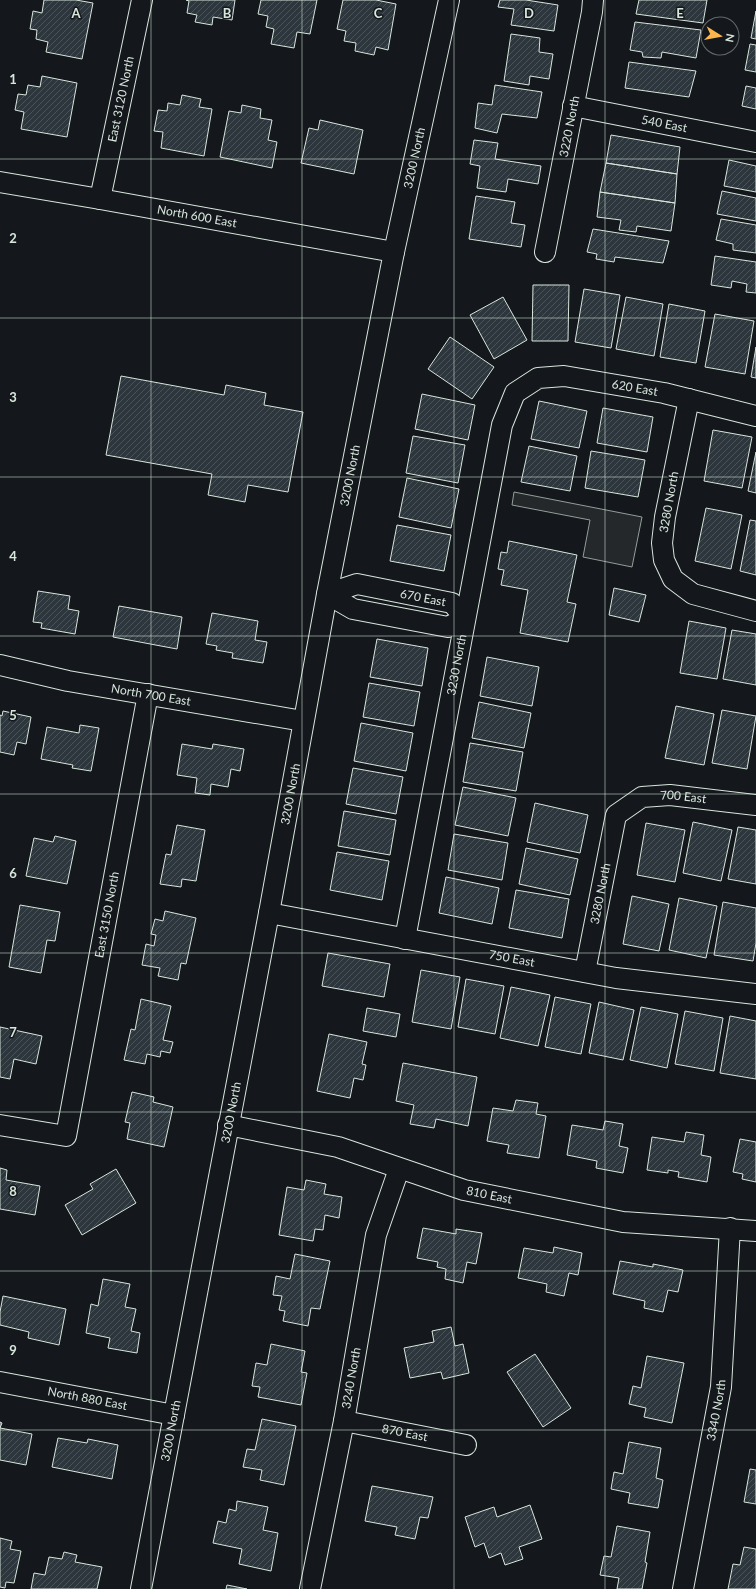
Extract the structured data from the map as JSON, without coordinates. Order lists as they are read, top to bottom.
{
  "streets": {
    "street": [
      "East 3120 North",
      "540 East",
      "3220 North",
      "3200 North",
      "North 600 East",
      "620 East",
      "3280 North",
      "670 East",
      "3230 North",
      "North 700 East",
      "700 East",
      "East 3150 North",
      "750 East",
      "810 East",
      "3240 North",
      "North 880 East",
      "3340 North",
      "870 East"
    ]
  },
  "crossings": [
    ["East 3120 North", "North 600 East"],
    ["540 East", "3220 North"],
    ["3200 North", "North 600 East"],
    ["3200 North", "670 East"],
    ["3200 North", "North 700 East"],
    ["3200 North", "750 East"],
    ["3200 North", "810 East"],
    ["3200 North", "North 880 East"],
    ["620 East", "3280 North"],
    ["620 East", "3230 North"],
    ["3280 North", "700 East"],
    ["3280 North", "750 East"],
    ["670 East", "3230 North"],
    ["3230 North", "750 East"],
    ["North 700 East", "East 3150 North"],
    ["810 East", "3240 North"],
    ["810 East", "3340 North"],
    ["3240 North", "870 East"]
  ],
  "north": "right",
  "grid": {
    "columns": [
      "A",
      "B",
      "C",
      "D",
      "E"
    ],
    "rows": [
      "1",
      "2",
      "3",
      "4",
      "5",
      "6",
      "7",
      "8",
      "9"
    ]
  }
}
